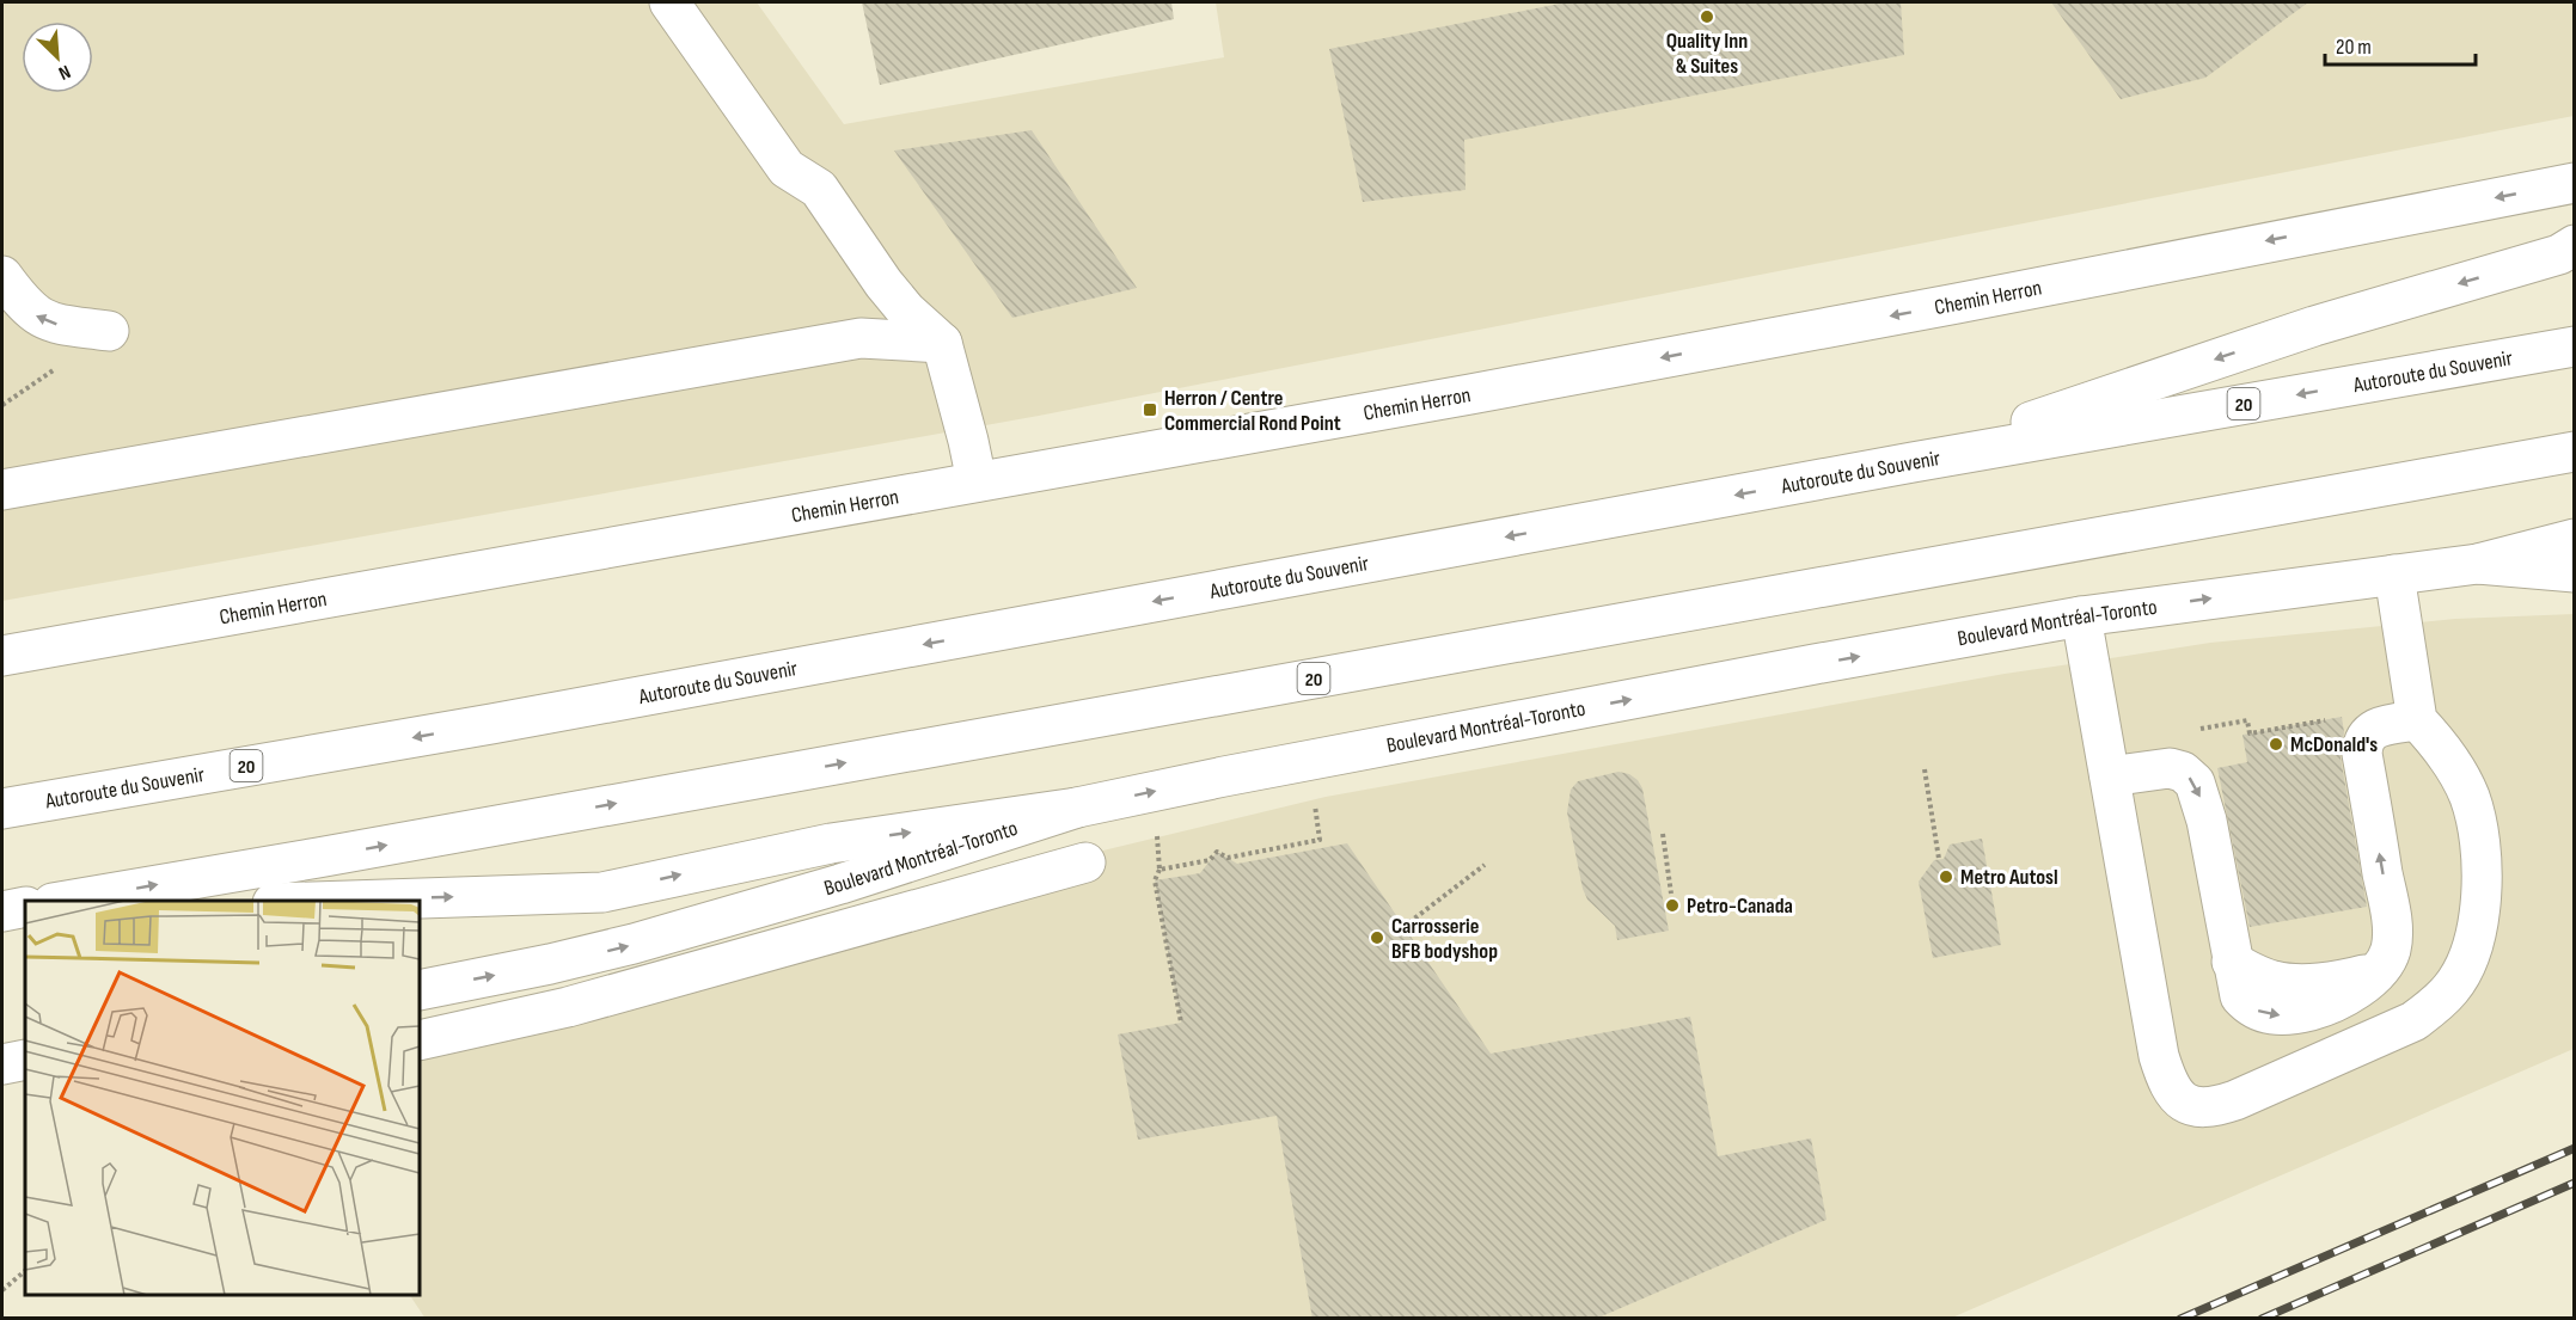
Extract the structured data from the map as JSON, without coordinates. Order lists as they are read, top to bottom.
{
  "streets": {
    "main road": [
      "Chemin Herron",
      "Autoroute du Souvenir",
      "20",
      "Boulevard Montréal-Toronto"
    ]
  },
  "places": {
    "other": [
      "Quality Inn & Suites",
      "McDonald's",
      "Metro Autosl",
      "Petro-Canada",
      "Carrosserie BFB bodyshop"
    ],
    "transit": ["Herron / Centre Commercial Rond Point"]
  },
  "scale_bar": "20 m",
  "north": "bottom right"
}
